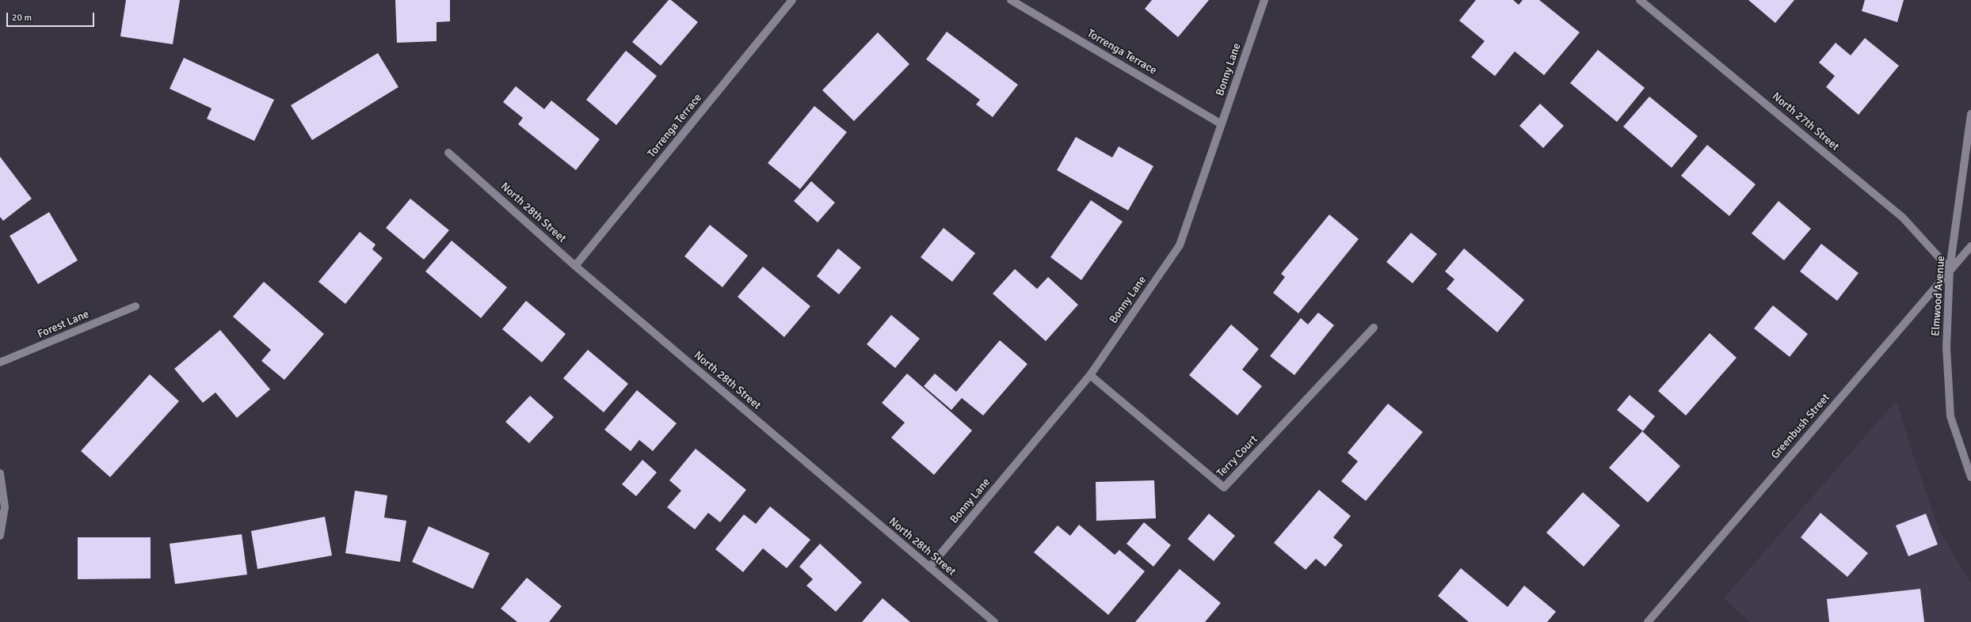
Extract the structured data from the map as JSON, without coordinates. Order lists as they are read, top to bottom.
{
  "streets": {
    "street": [
      "Torrenga Terrace",
      "Bonny Lane",
      "North 27th Street",
      "North 28th Street",
      "Elmwood Avenue",
      "Forest Lane",
      "Greenbush Street",
      "Terry Court"
    ]
  },
  "crossings": [
    ["Torrenga Terrace", "Bonny Lane"],
    ["Torrenga Terrace", "North 28th Street"],
    ["Bonny Lane", "North 28th Street"],
    ["Bonny Lane", "Terry Court"],
    ["North 27th Street", "Elmwood Avenue"],
    ["North 27th Street", "Greenbush Street"],
    ["Elmwood Avenue", "Greenbush Street"]
  ],
  "scale_bar": "20 m"
}
